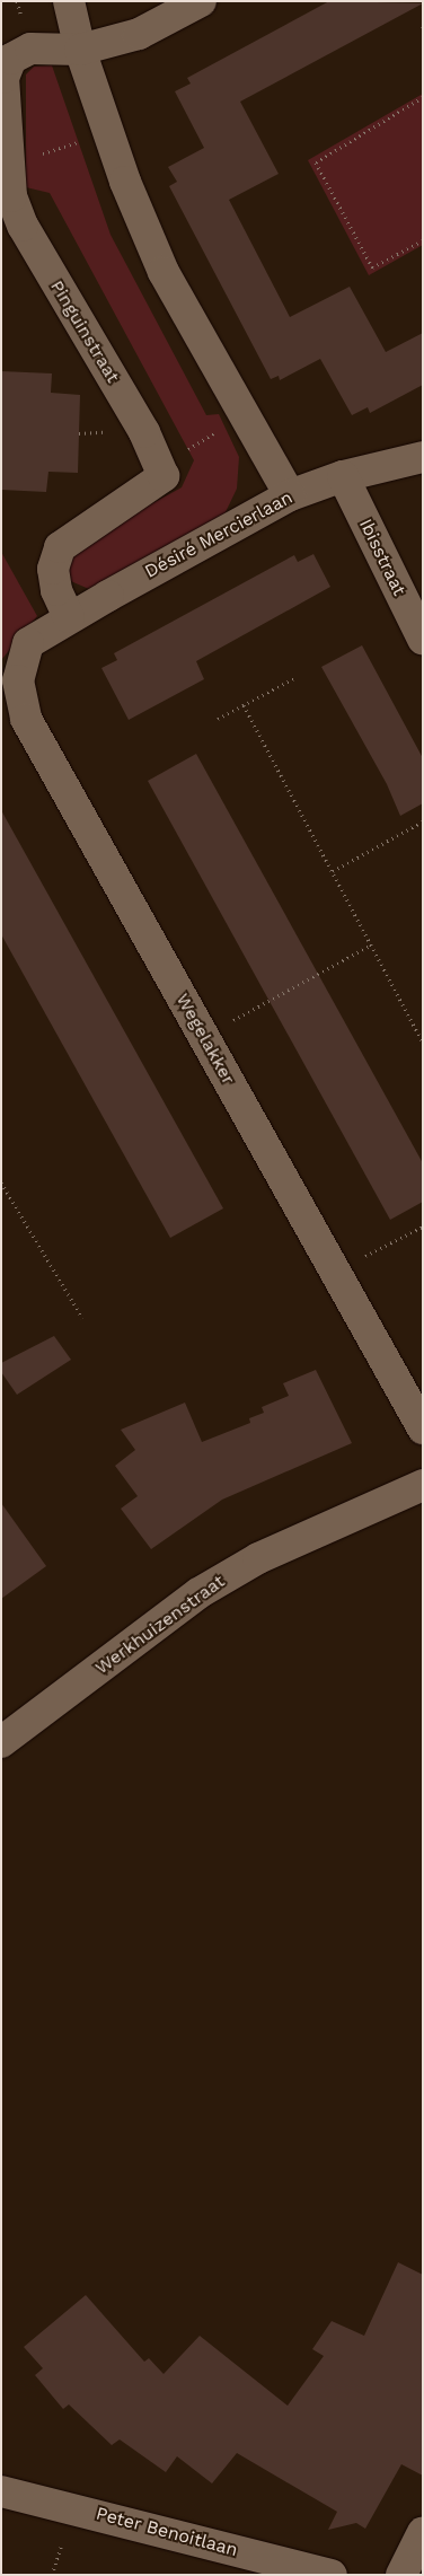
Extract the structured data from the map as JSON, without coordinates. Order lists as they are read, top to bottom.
{
  "streets": {
    "street": [
      "Pinguinstraat",
      "Désiré Mercierlaan",
      "Ibisstraat",
      "Wegelakker",
      "Werkhuizenstraat",
      "Peter Benoitlaan"
    ]
  },
  "crossings": [
    ["Désiré Mercierlaan", "Ibisstraat"],
    ["Désiré Mercierlaan", "Wegelakker"]
  ]
}
